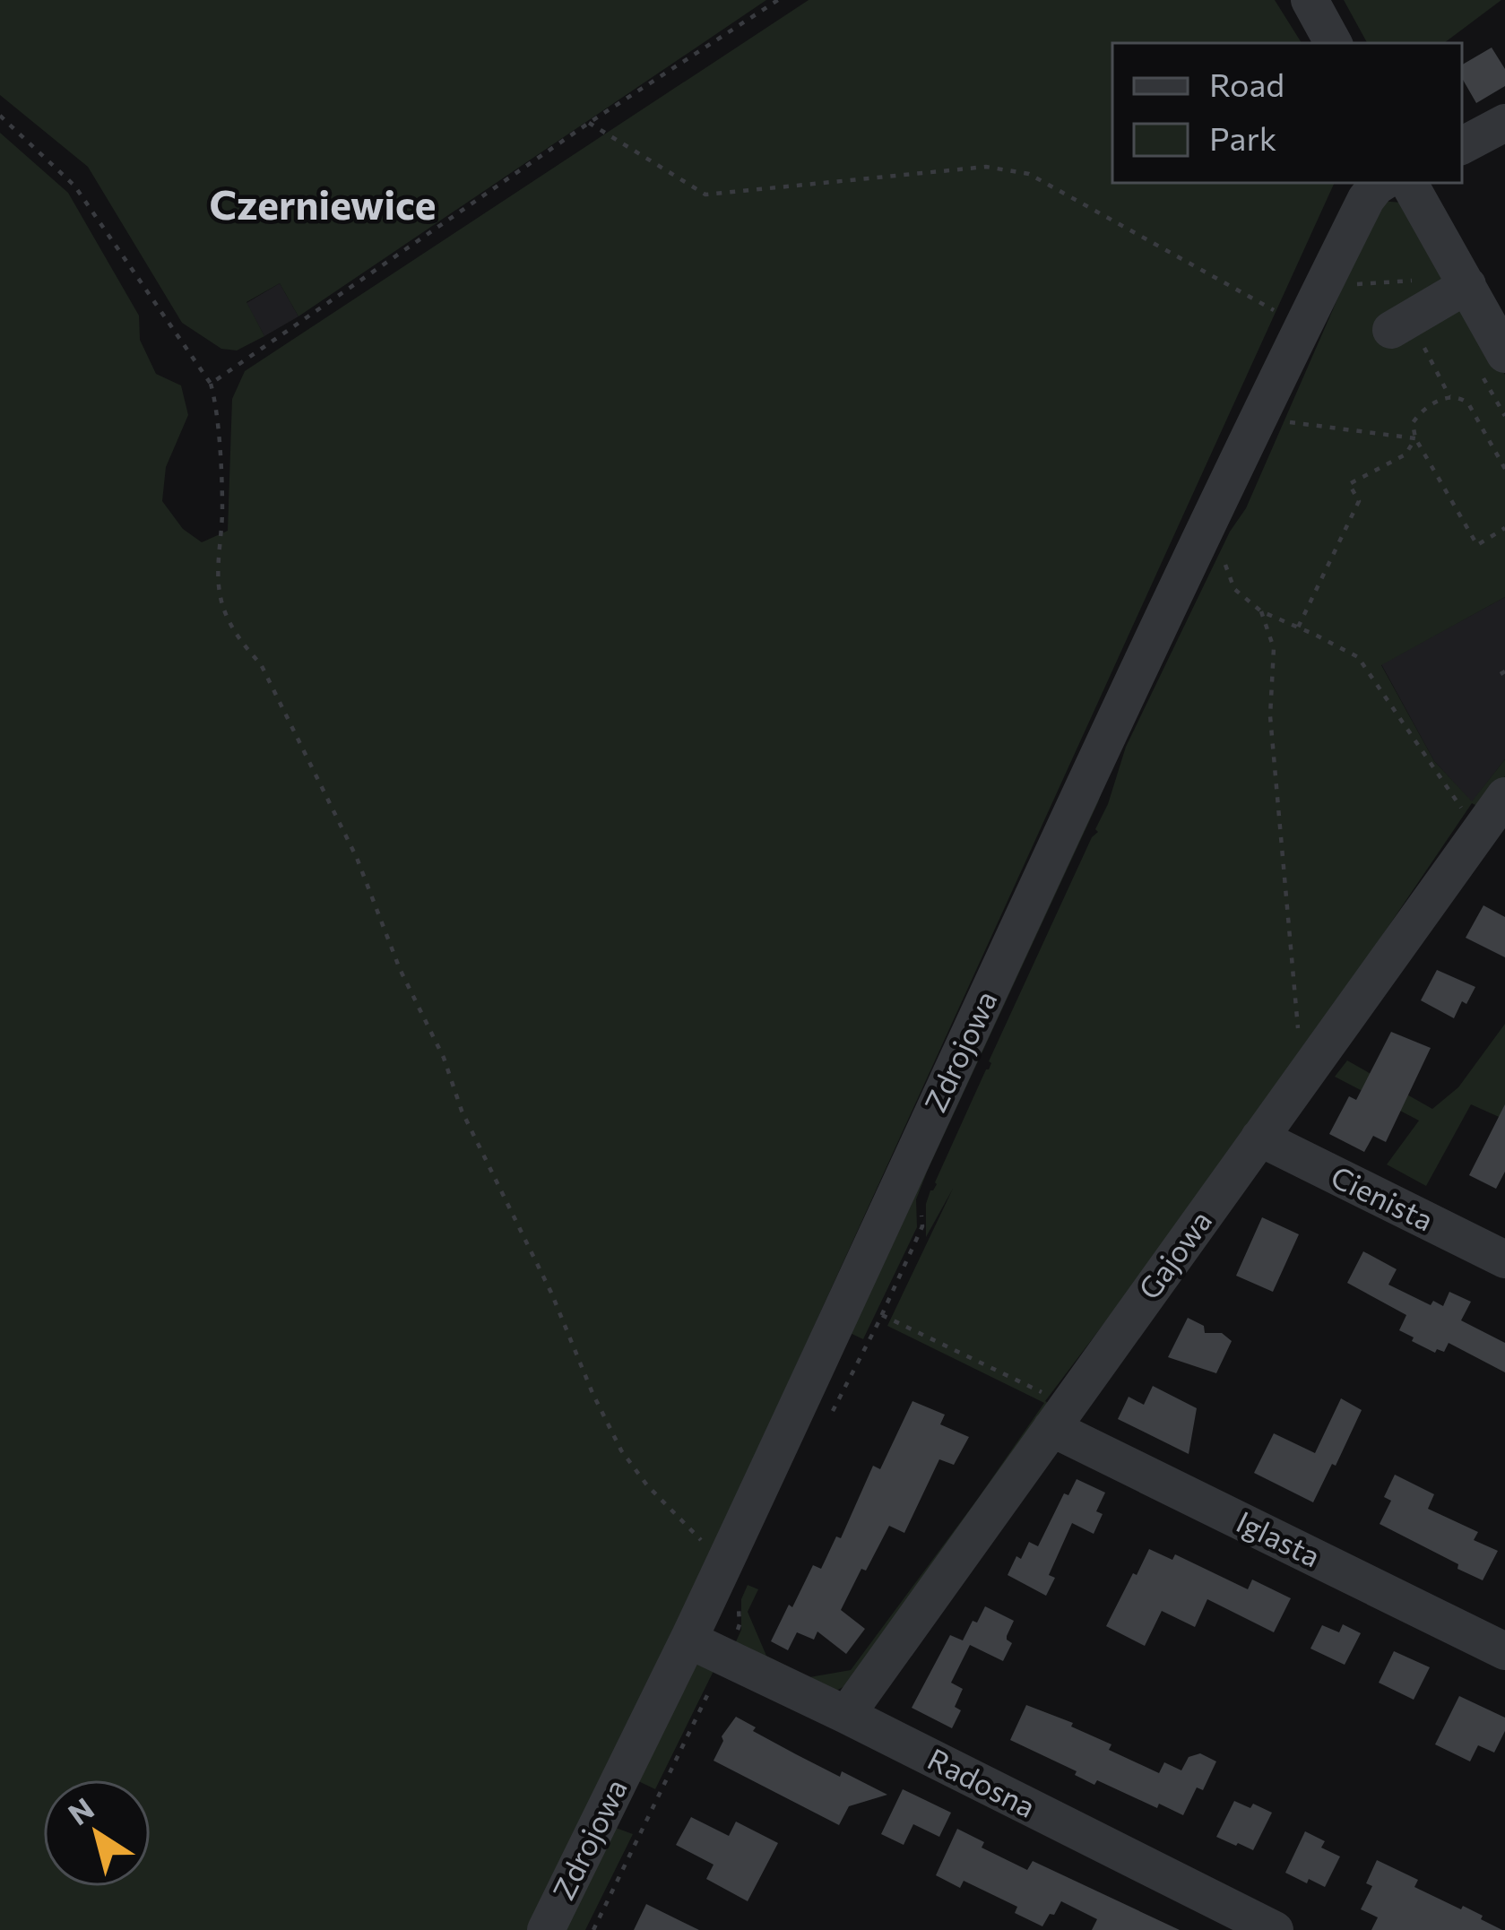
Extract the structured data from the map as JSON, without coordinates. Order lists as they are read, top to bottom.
{
  "streets": {
    "street": [
      "Zdrojowa",
      "Cienista",
      "Gajowa",
      "Iglasta",
      "Radosna"
    ]
  },
  "crossings": [
    ["Zdrojowa", "Radosna"],
    ["Cienista", "Gajowa"],
    ["Gajowa", "Iglasta"],
    ["Gajowa", "Radosna"]
  ],
  "districts": ["Czerniewice"],
  "legend": ["Road", "Park"],
  "north": "top left"
}
